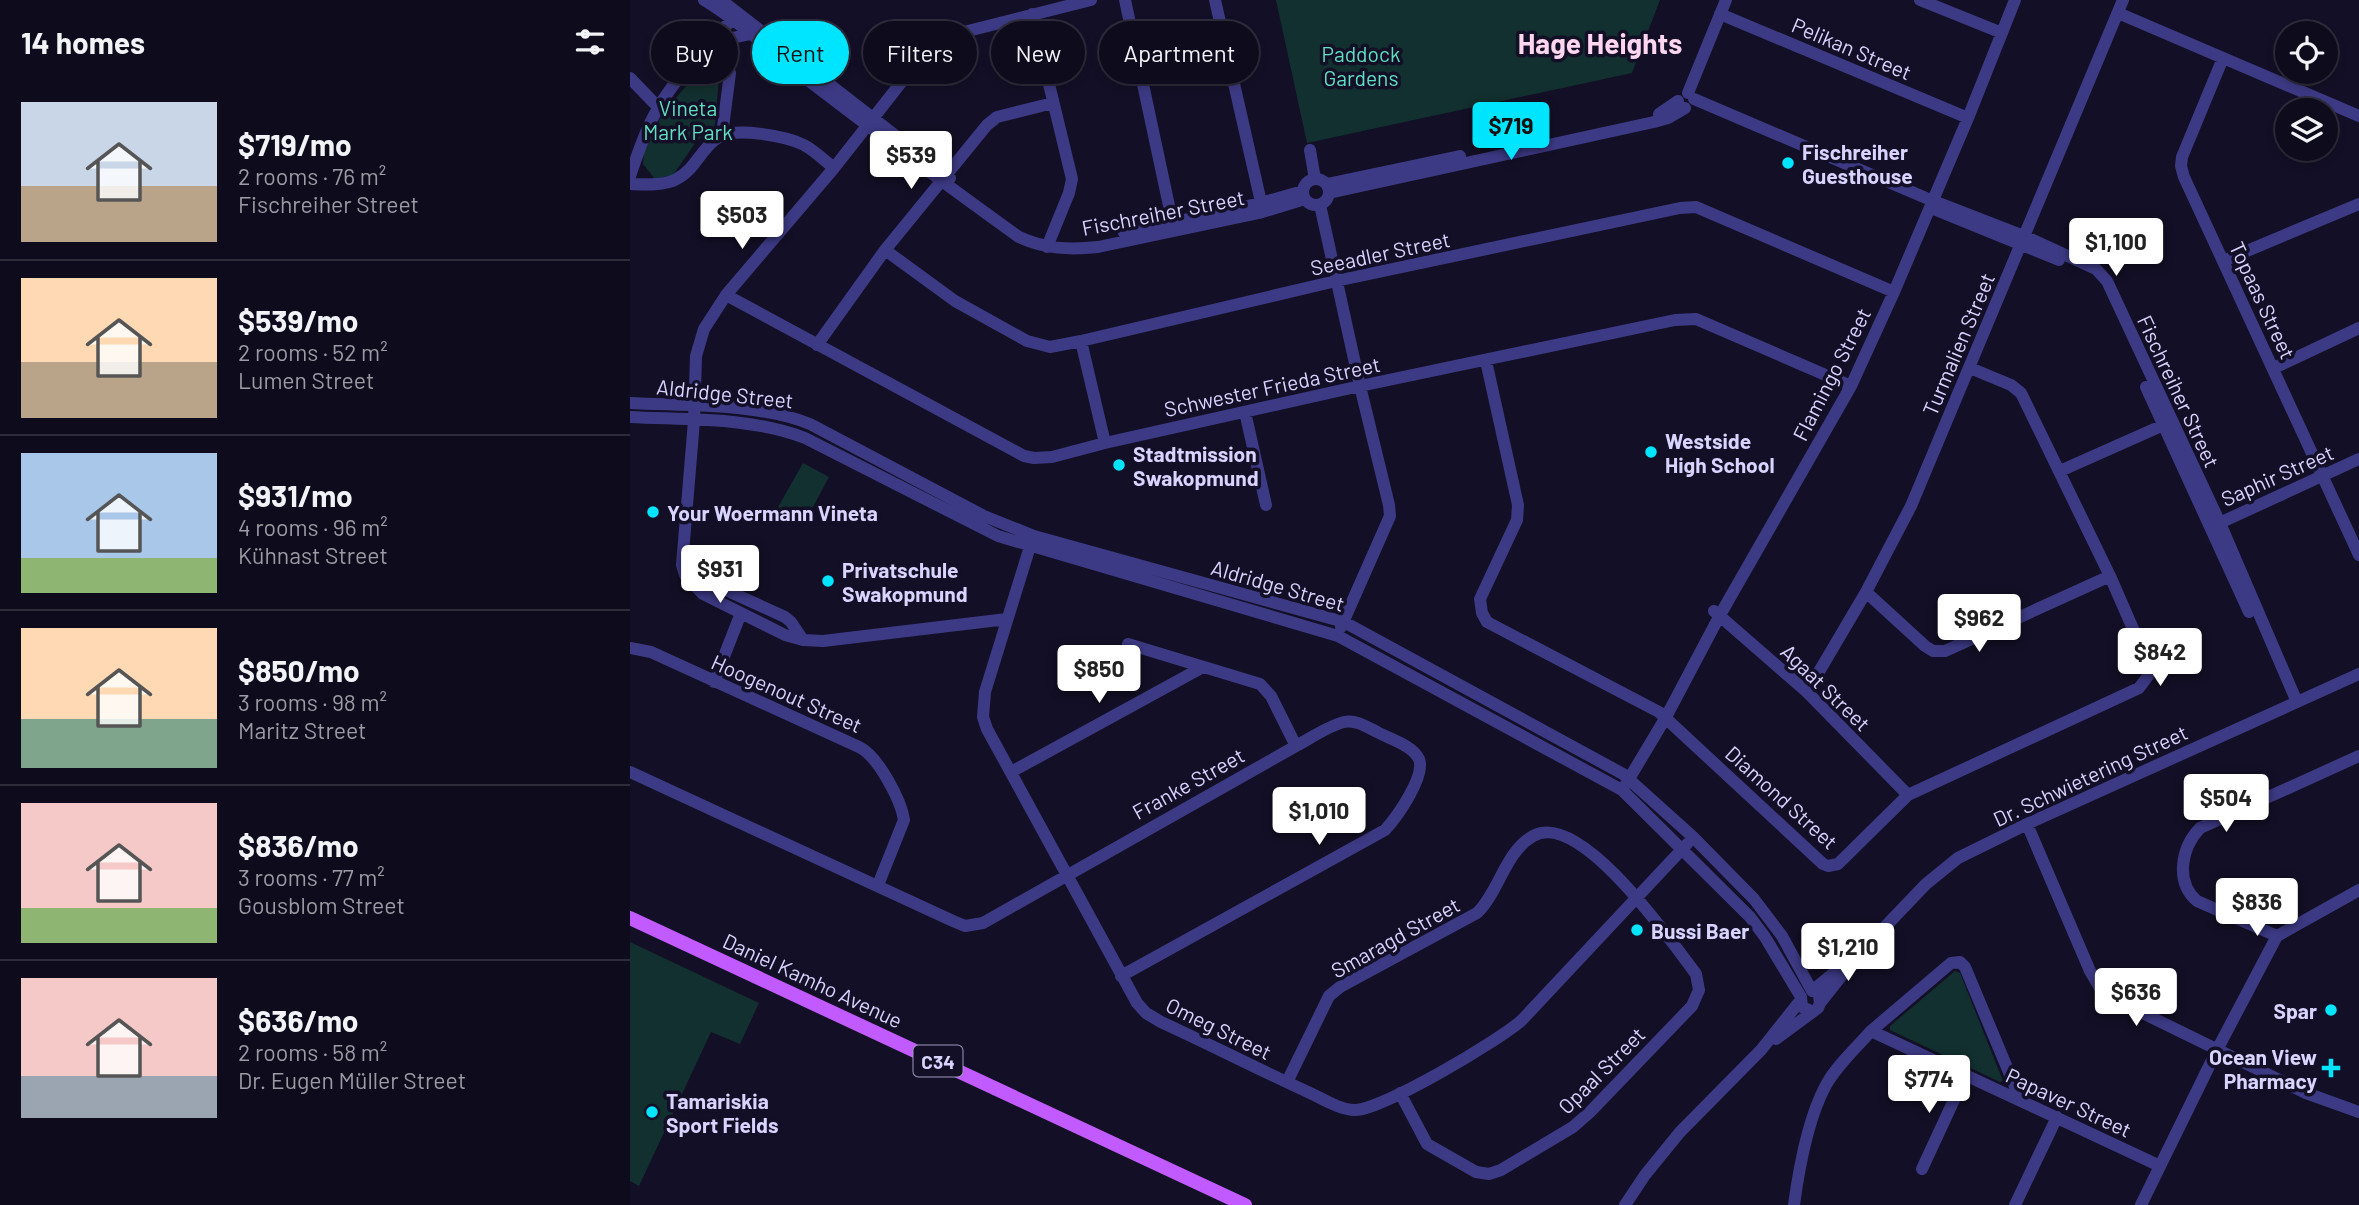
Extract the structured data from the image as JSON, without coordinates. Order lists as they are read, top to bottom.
{
  "streets": {
    "main road": ["Daniel Kamho Avenue", "C34"],
    "street": [
      "Pelikan Street",
      "Fischreiher Street",
      "Seeadler Street",
      "Topaas Street",
      "Turmalien Street",
      "Flamingo Street",
      "Schwester Frieda Street",
      "Aldridge Street",
      "Saphir Street",
      "Agaat Street",
      "Hoogenout Street",
      "Dr. Schwietering Street",
      "Franke Street",
      "Diamond Street",
      "Smaragd Street",
      "Omeg Street",
      "Opaal Street",
      "Papaver Street"
    ]
  },
  "crossings": [
    ["Pelikan Street", "Flamingo Street"],
    ["Fischreiher Street", "Turmalien Street"],
    ["Fischreiher Street", "Flamingo Street"],
    ["Fischreiher Street", "Saphir Street"],
    ["Fischreiher Street", "Dr. Schwietering Street"],
    ["Seeadler Street", "Flamingo Street"],
    ["Topaas Street", "Saphir Street"],
    ["Turmalien Street", "Agaat Street"],
    ["Turmalien Street", "Diamond Street"],
    ["Flamingo Street", "Schwester Frieda Street"],
    ["Flamingo Street", "Aldridge Street"],
    ["Flamingo Street", "Agaat Street"],
    ["Flamingo Street", "Diamond Street"],
    ["Schwester Frieda Street", "Diamond Street"],
    ["Aldridge Street", "Dr. Schwietering Street"],
    ["Aldridge Street", "Omeg Street"],
    ["Agaat Street", "Diamond Street"],
    ["Hoogenout Street", "Franke Street"],
    ["Franke Street", "Omeg Street"],
    ["Smaragd Street", "Omeg Street"],
    ["Smaragd Street", "Opaal Street"],
    ["Omeg Street", "Opaal Street"]
  ],
  "districts": ["Hage Heights"],
  "parks": ["Paddock Gardens", "Vineta Mark Park"],
  "places": {
    "other": [
      "Fischreiher Guesthouse",
      "Westside High School",
      "Stadtmission Swakopmund",
      "Your Woermann Vineta",
      "Privatschule Swakopmund",
      "Bussi Baer",
      "Spar",
      "Tamariskia Sport Fields"
    ],
    "health": ["Ocean View Pharmacy"]
  },
  "page": {
    "heading": "14 homes",
    "chip": [
      "Buy",
      "Rent",
      "Filters",
      "New",
      "Apartment"
    ],
    "list": [
      {
        "name": "$719/mo",
        "note": "2 rooms · 76 m² · Fischreiher Street"
      },
      {
        "name": "$539/mo",
        "note": "2 rooms · 52 m² · Lumen Street"
      },
      {
        "name": "$931/mo",
        "note": "4 rooms · 96 m² · Kühnast Street"
      },
      {
        "name": "$850/mo",
        "note": "3 rooms · 98 m² · Maritz Street"
      },
      {
        "name": "$836/mo",
        "note": "3 rooms · 77 m² · Gousblom Street"
      },
      {
        "name": "$636/mo",
        "note": "2 rooms · 58 m² · Dr. Eugen Müller Street"
      }
    ],
    "price": [
      "$719",
      "$539",
      "$503",
      "$1,100",
      "$931",
      "$962",
      "$842",
      "$850",
      "$504",
      "$1,010",
      "$836",
      "$1,210",
      "$636",
      "$774"
    ]
  }
}
